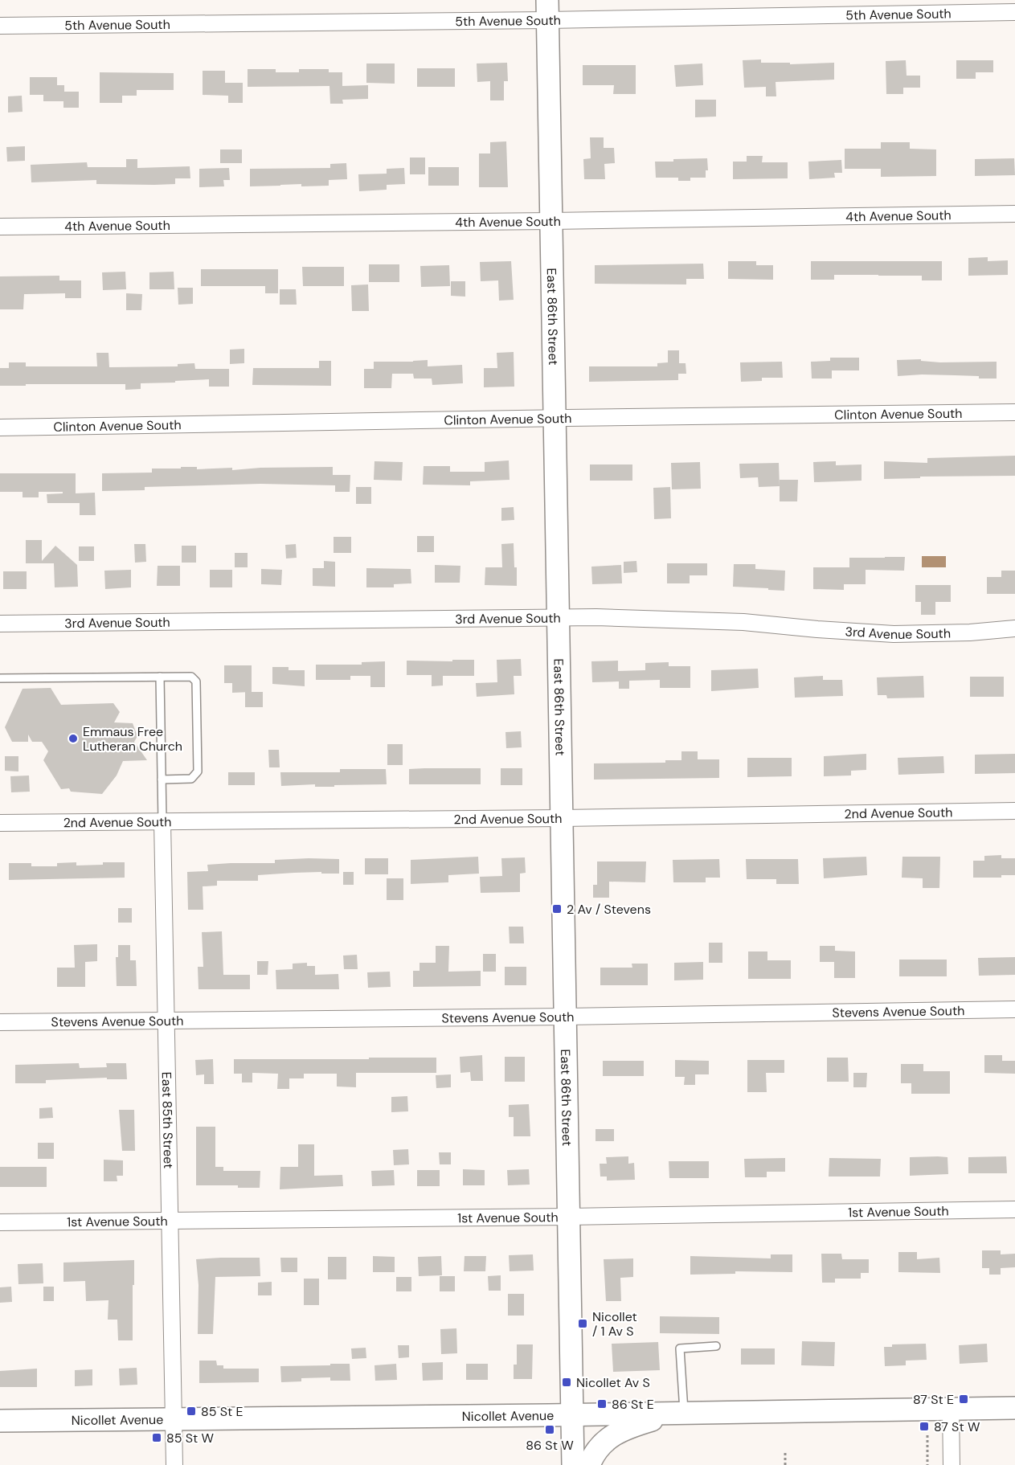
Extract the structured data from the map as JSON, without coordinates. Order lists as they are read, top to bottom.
{
  "streets": {
    "street": [
      "5th Avenue South",
      "4th Avenue South",
      "East 86th Street",
      "Clinton Avenue South",
      "3rd Avenue South",
      "2nd Avenue South",
      "Stevens Avenue South",
      "East 85th Street",
      "1st Avenue South",
      "Nicollet Avenue"
    ]
  },
  "crossings": [
    ["5th Avenue South", "East 86th Street"],
    ["4th Avenue South", "East 86th Street"],
    ["East 86th Street", "Clinton Avenue South"],
    ["East 86th Street", "3rd Avenue South"],
    ["East 86th Street", "2nd Avenue South"],
    ["East 86th Street", "Stevens Avenue South"],
    ["East 86th Street", "1st Avenue South"],
    ["East 86th Street", "Nicollet Avenue"],
    ["2nd Avenue South", "East 85th Street"],
    ["Stevens Avenue South", "East 85th Street"],
    ["East 85th Street", "1st Avenue South"],
    ["East 85th Street", "Nicollet Avenue"]
  ],
  "places": {
    "other": ["Emmaus Free Lutheran Church"],
    "transit": [
      "2 Av / Stevens",
      "Nicollet / 1 Av S",
      "Nicollet Av S",
      "87 St E",
      "86 St E",
      "85 St E",
      "87 St W",
      "86 St W",
      "85 St W"
    ]
  }
}
